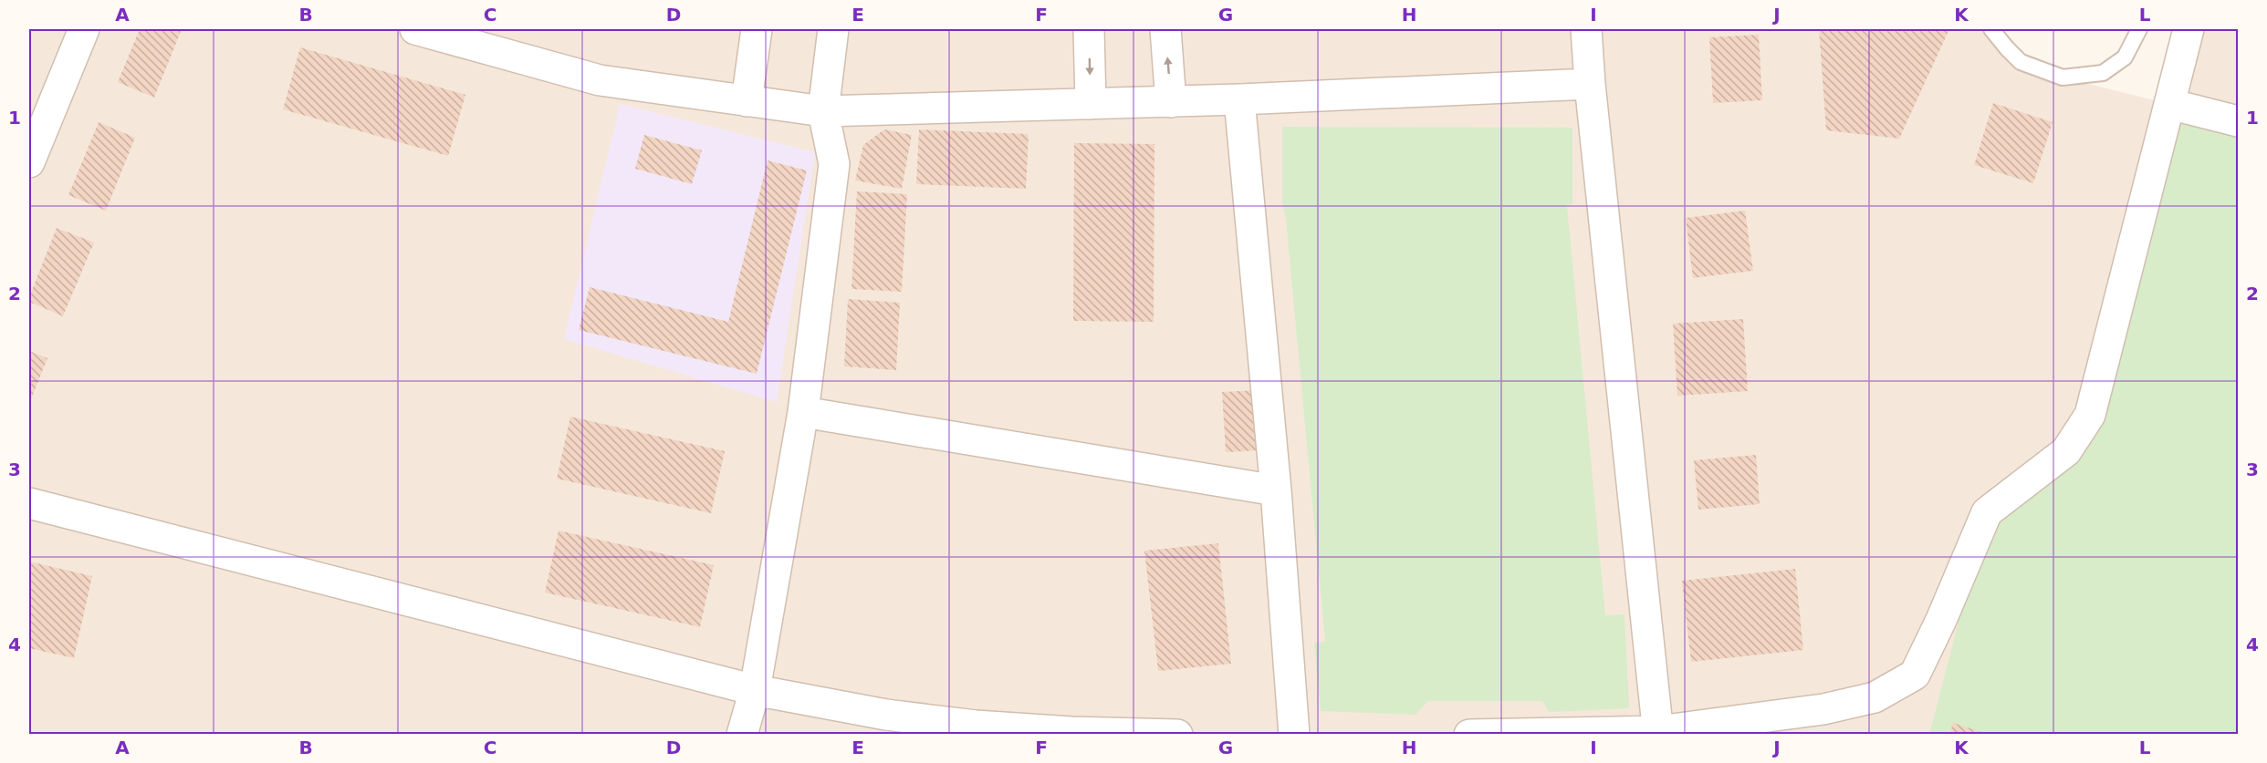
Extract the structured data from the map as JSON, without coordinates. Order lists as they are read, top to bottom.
{
  "grid": {
    "columns": [
      "A",
      "B",
      "C",
      "D",
      "E",
      "F",
      "G",
      "H",
      "I",
      "J",
      "K",
      "L"
    ],
    "rows": [
      "1",
      "2",
      "3",
      "4"
    ]
  }
}
